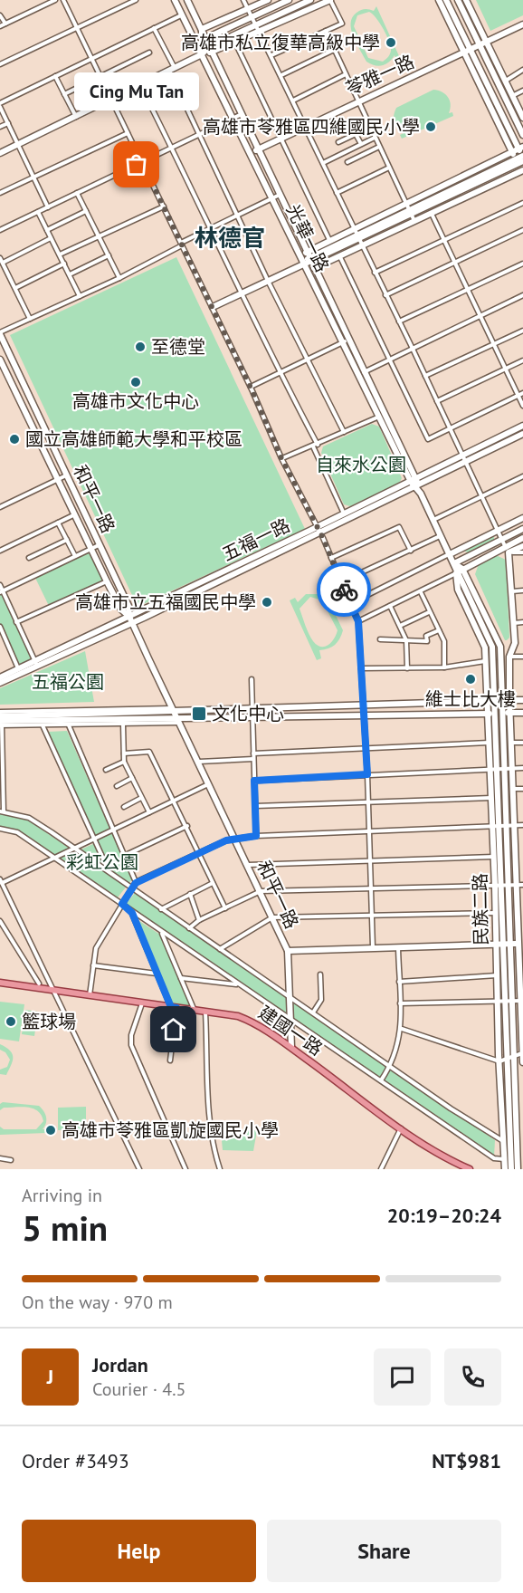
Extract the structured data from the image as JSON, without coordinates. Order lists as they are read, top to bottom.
{
  "streets": {
    "main road": ["建國一路"],
    "street": [
      "苓雅一路",
      "光華一路",
      "和平一路",
      "五福一路",
      "民族二路"
    ]
  },
  "crossings": [
    ["苓雅一路", "光華一路"],
    ["光華一路", "五福一路"],
    ["光華一路", "民族二路"],
    ["和平一路", "五福一路"],
    ["和平一路", "建國一路"]
  ],
  "districts": ["林德官"],
  "parks": ["自來水公園", "五福公園", "彩虹公園"],
  "places": {
    "other": [
      "高雄市私立復華高級中學",
      "高雄市苓雅區四維國民小學",
      "Cing Mu Tan",
      "至德堂",
      "高雄市文化中心",
      "國立高雄師範大學和平校區",
      "高雄市立五福國民中學",
      "維士比大樓",
      "籃球場",
      "高雄市苓雅區凱旋國民小學"
    ],
    "transit": ["文化中心"]
  },
  "page": {
    "bubble": "Cing Mu Tan",
    "heading": ["5 min", "Arriving in", "20:19–20:24"],
    "panel": [
      "Jordan",
      "Courier · 4.5",
      "Order #3493",
      "NT$981"
    ],
    "bar": "On the way · 970 m",
    "round": "J",
    "buttons": ["Help", "Share"]
  }
}
